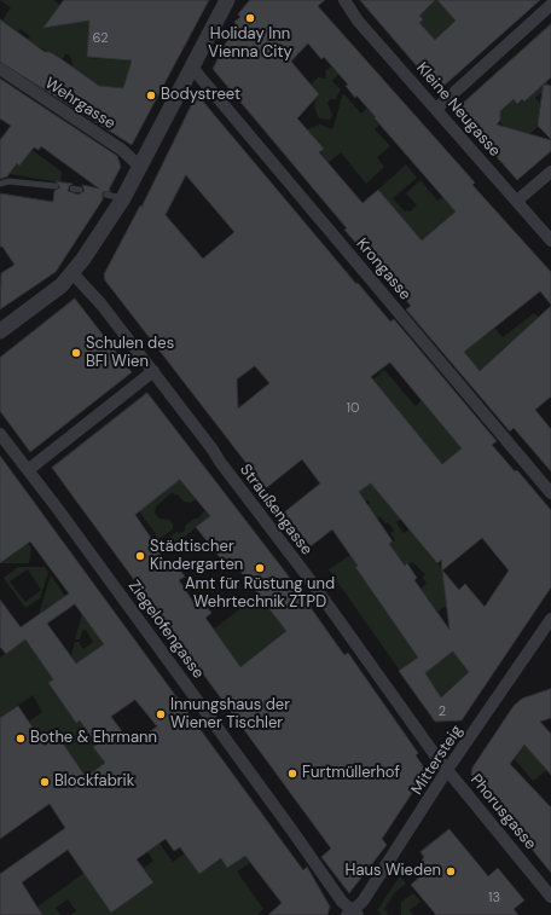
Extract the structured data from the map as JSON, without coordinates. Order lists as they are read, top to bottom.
{
  "streets": {
    "street": [
      "Wehrgasse",
      "Kleine Neugasse",
      "Krongasse",
      "Straußengasse",
      "Ziegelofengasse",
      "Mittersteig",
      "Phorusgasse"
    ]
  },
  "crossings": [
    ["Straußengasse", "Mittersteig"],
    ["Straußengasse", "Phorusgasse"],
    ["Ziegelofengasse", "Mittersteig"],
    ["Mittersteig", "Phorusgasse"]
  ],
  "places": [
    "Holiday Inn Vienna City",
    "Bodystreet",
    "Schulen des BFI Wien",
    "Städtischer Kindergarten",
    "Amt für Rüstung und Wehrtechnik ZTPD",
    "Innungshaus der Wiener Tischler",
    "Bothe & Ehrmann",
    "Furtmüllerhof",
    "Blockfabrik",
    "Haus Wieden"
  ],
  "house_numbers": [
    "62",
    "10",
    "2",
    "13"
  ]
}
